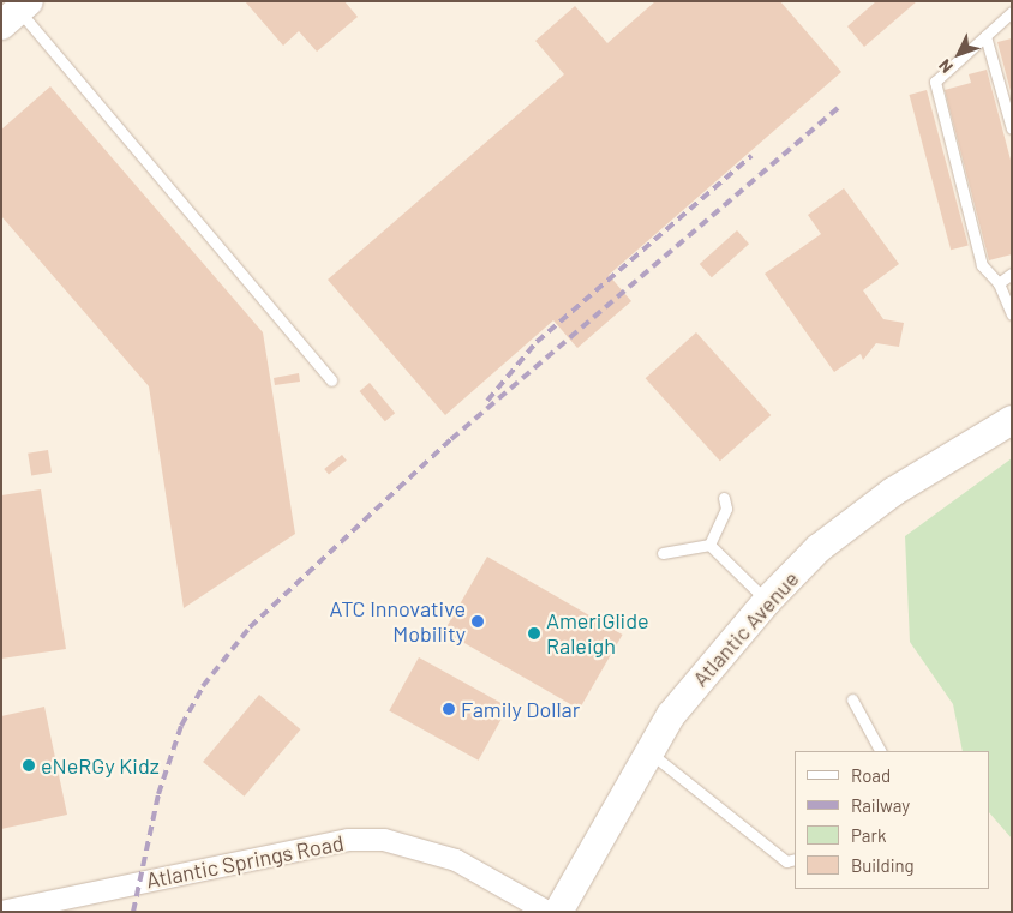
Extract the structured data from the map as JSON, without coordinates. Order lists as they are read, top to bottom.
{
  "streets": {
    "main road": ["Atlantic Avenue"],
    "street": ["Atlantic Springs Road"]
  },
  "places": [
    "ATC Innovative Mobility",
    "AmeriGlide Raleigh",
    "Family Dollar",
    "eNeRGy Kidz"
  ],
  "legend": [
    "Road",
    "Railway",
    "Park",
    "Building"
  ],
  "north": "bottom left"
}
